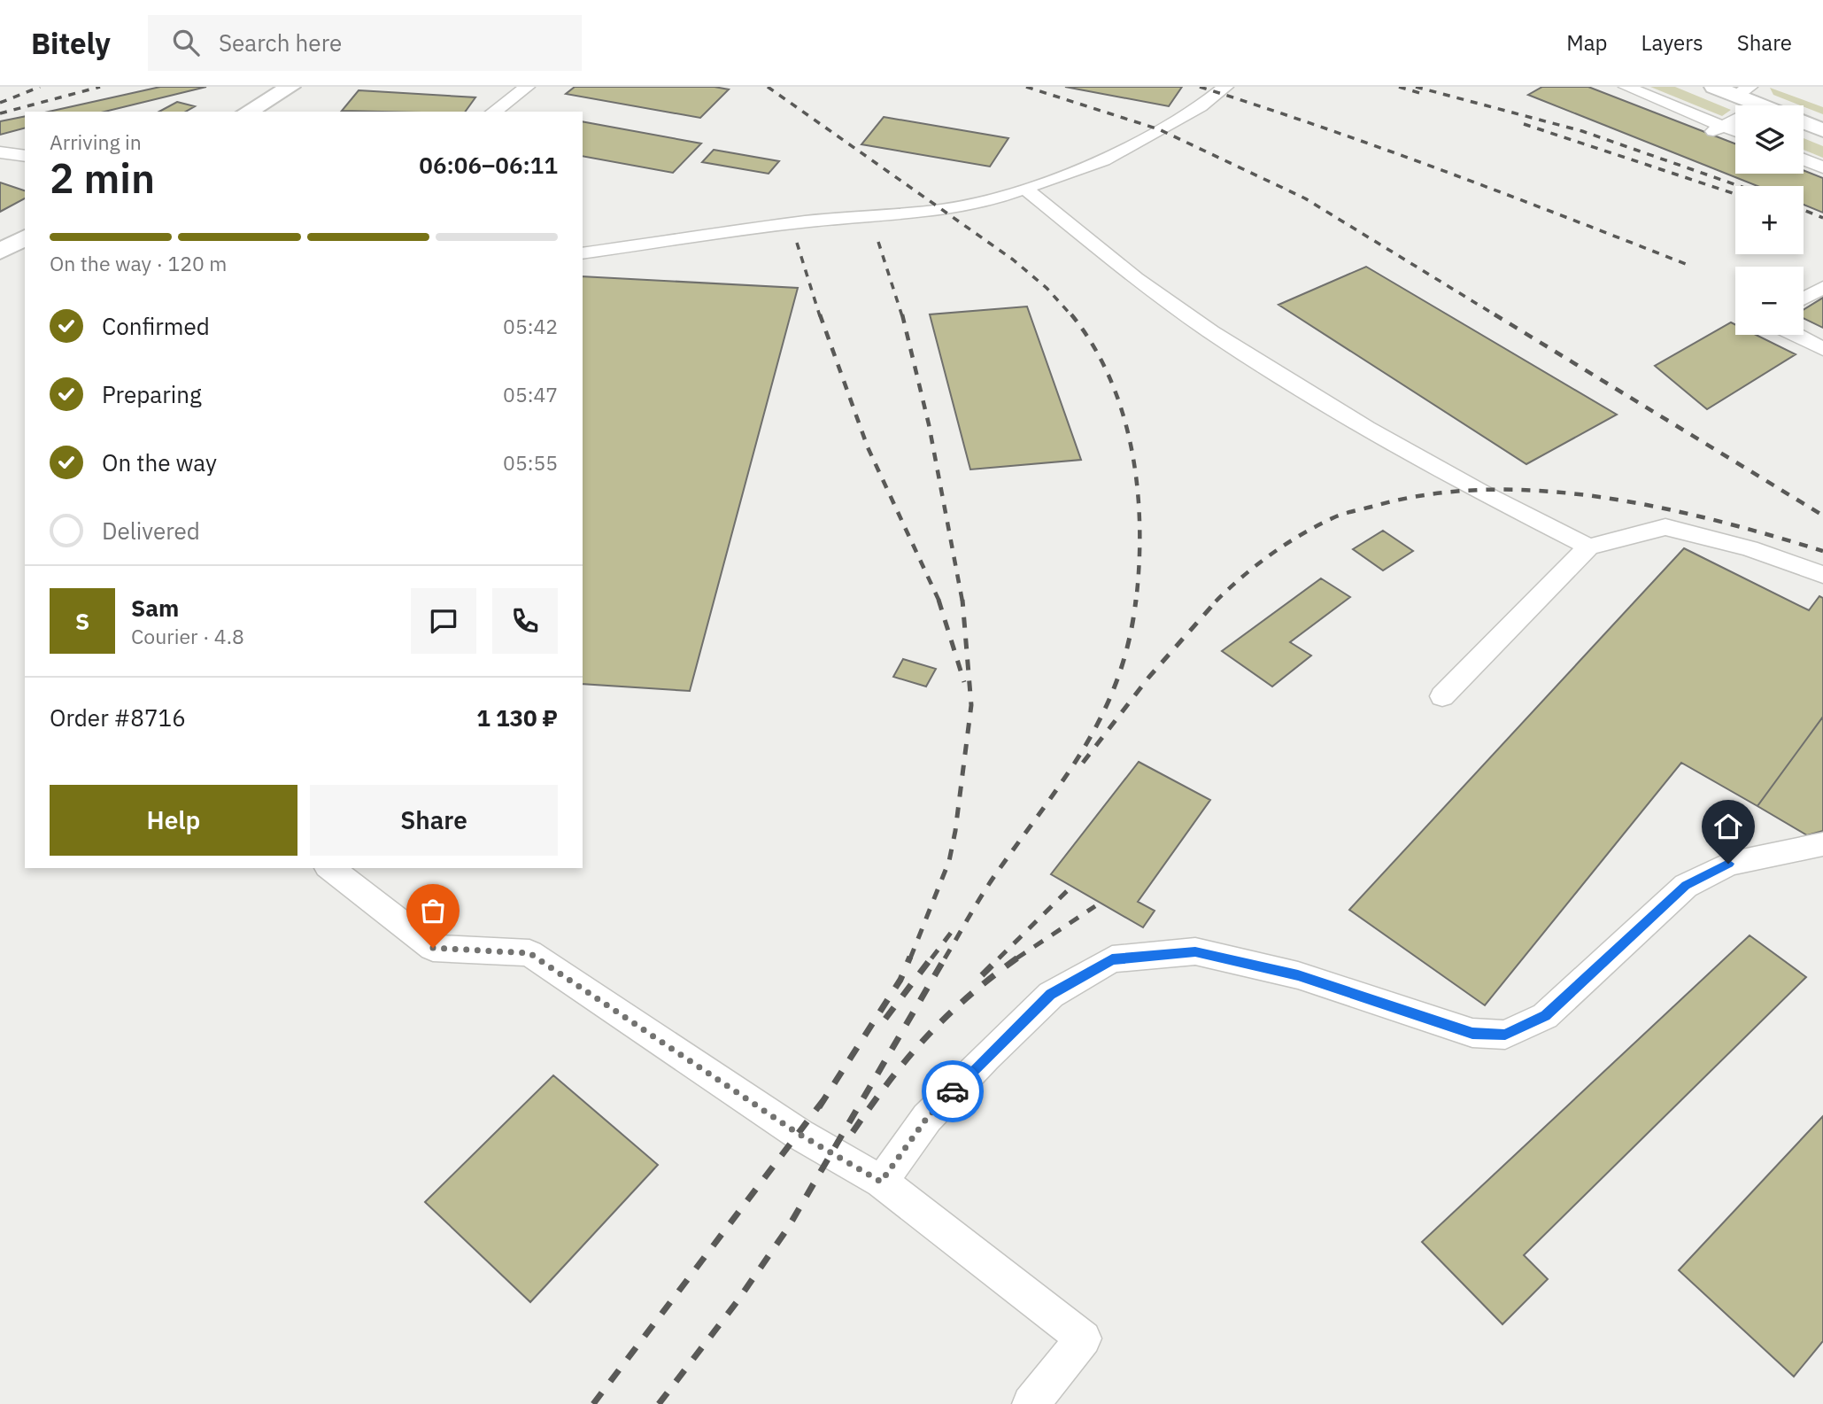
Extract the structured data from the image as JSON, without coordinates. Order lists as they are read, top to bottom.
{
  "page": {
    "header": "Bitely",
    "search": "Search here",
    "nav": ["Map", "Layers", "Share"],
    "map_buttons": ["+", "−"],
    "heading": ["2 min", "Arriving in", "06:06–06:11"],
    "panel": [
      "Sam",
      "Courier · 4.8",
      "Order #8716",
      "1 130 ₽"
    ],
    "bar": "On the way · 120 m",
    "list": [
      ["Confirmed", "05:42"],
      ["Preparing", "05:47"],
      ["On the way", "05:55"],
      "Delivered"
    ],
    "round": "S",
    "buttons": ["Help", "Share"]
  }
}
